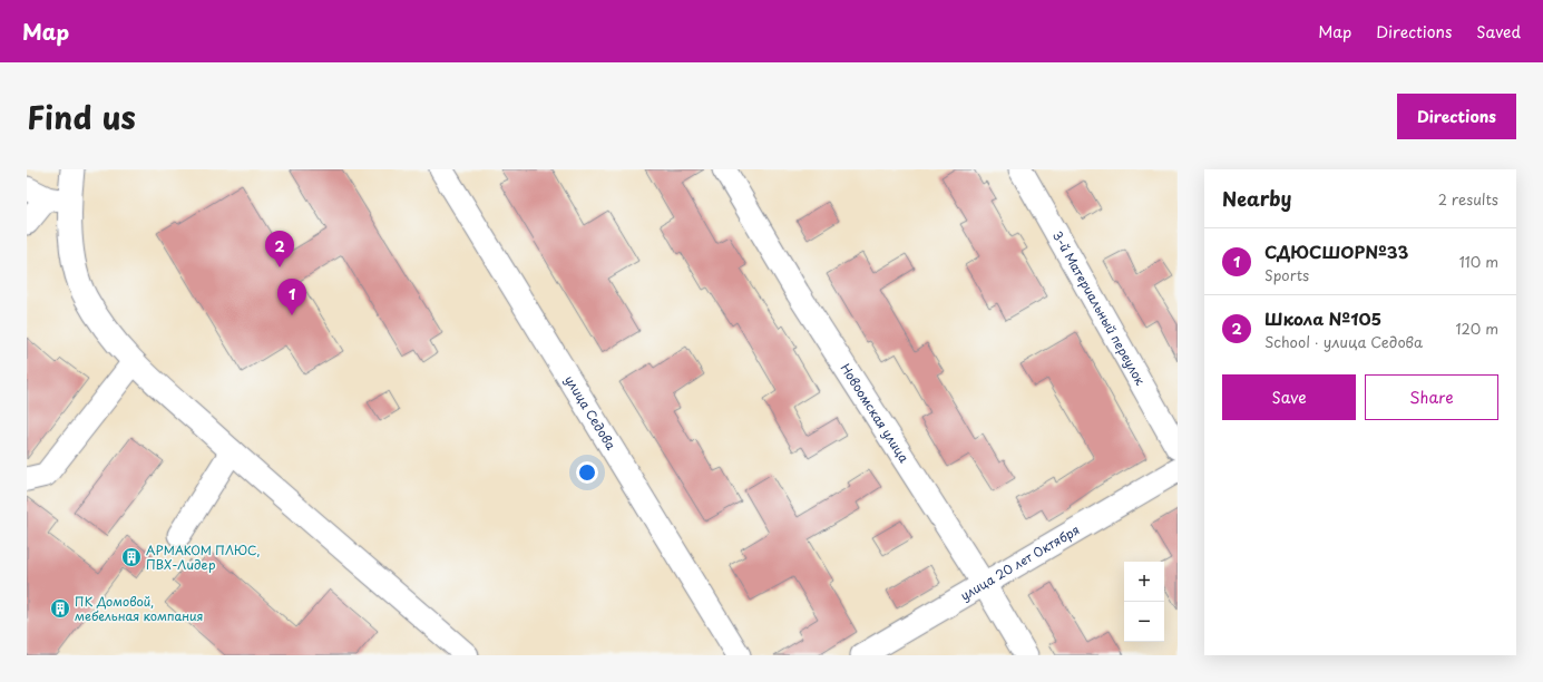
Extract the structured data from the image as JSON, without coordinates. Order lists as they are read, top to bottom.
{
  "streets": {
    "street": [
      "3-й Материальный переулок",
      "улица Седова",
      "Новоомская улица",
      "улица 20 лет Октября"
    ]
  },
  "crossings": [
    ["Новоомская улица", "улица 20 лет Октября"]
  ],
  "places": {
    "building": ["АРМАКОМ ПЛЮС, ПВХ-Лидер", "ПК Домовой, мебельная компания"]
  },
  "page": {
    "header": "Map",
    "nav": ["Map", "Directions", "Saved"],
    "title": "Find us",
    "buttons": [
      "Directions",
      ["Save", "Share"]
    ],
    "heading": ["Nearby", "2 results"],
    "list": [
      {
        "mark": "1",
        "name": "СДЮСШОР№33",
        "note": "Sports",
        "value": "110 m"
      },
      {
        "mark": "2",
        "name": "Школа №105",
        "note": "School · улица Седова",
        "value": "120 m"
      }
    ],
    "pins": ["2", "1"],
    "map_buttons": ["+", "−"]
  }
}
